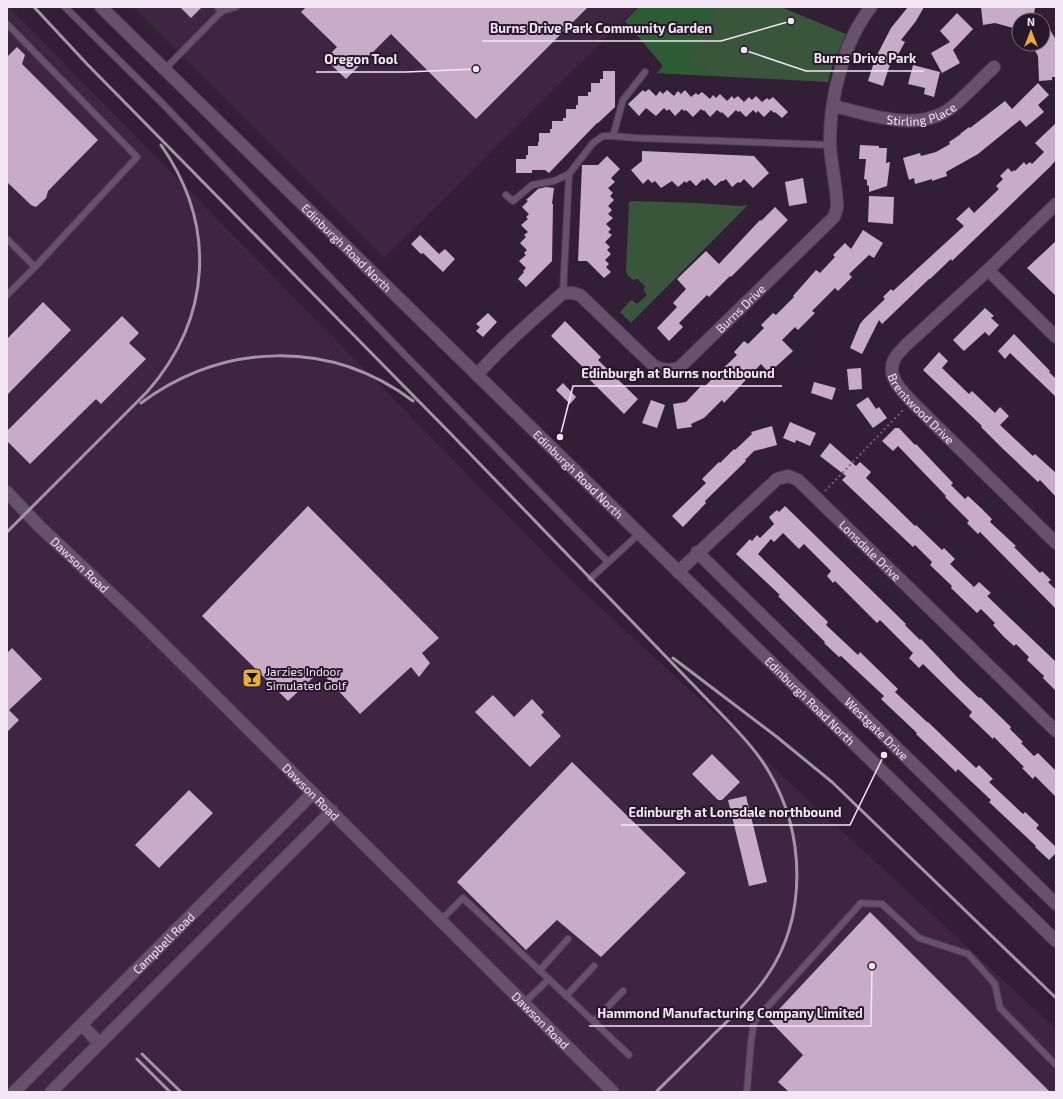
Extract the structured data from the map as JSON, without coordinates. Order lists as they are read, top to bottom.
{
  "streets": {
    "street": [
      "Stirling Place",
      "Edinburgh Road North",
      "Burns Drive",
      "Brentwood Drive",
      "Lonsdale Drive",
      "Dawson Road",
      "Westgate Drive",
      "Campbell Road"
    ]
  },
  "crossings": [
    ["Stirling Place", "Burns Drive"],
    ["Edinburgh Road North", "Lonsdale Drive"],
    ["Lonsdale Drive", "Westgate Drive"],
    ["Dawson Road", "Campbell Road"]
  ],
  "places": {
    "other": [
      "Burns Drive Park Community Garden",
      "Burns Drive Park",
      "Oregon Tool",
      "Edinburgh at Burns northbound",
      "Edinburgh at Lonsdale northbound",
      "Hammond Manufacturing Company Limited"
    ],
    "bar": ["Jarzies Indoor Simulated Golf"]
  },
  "north": "top"
}
